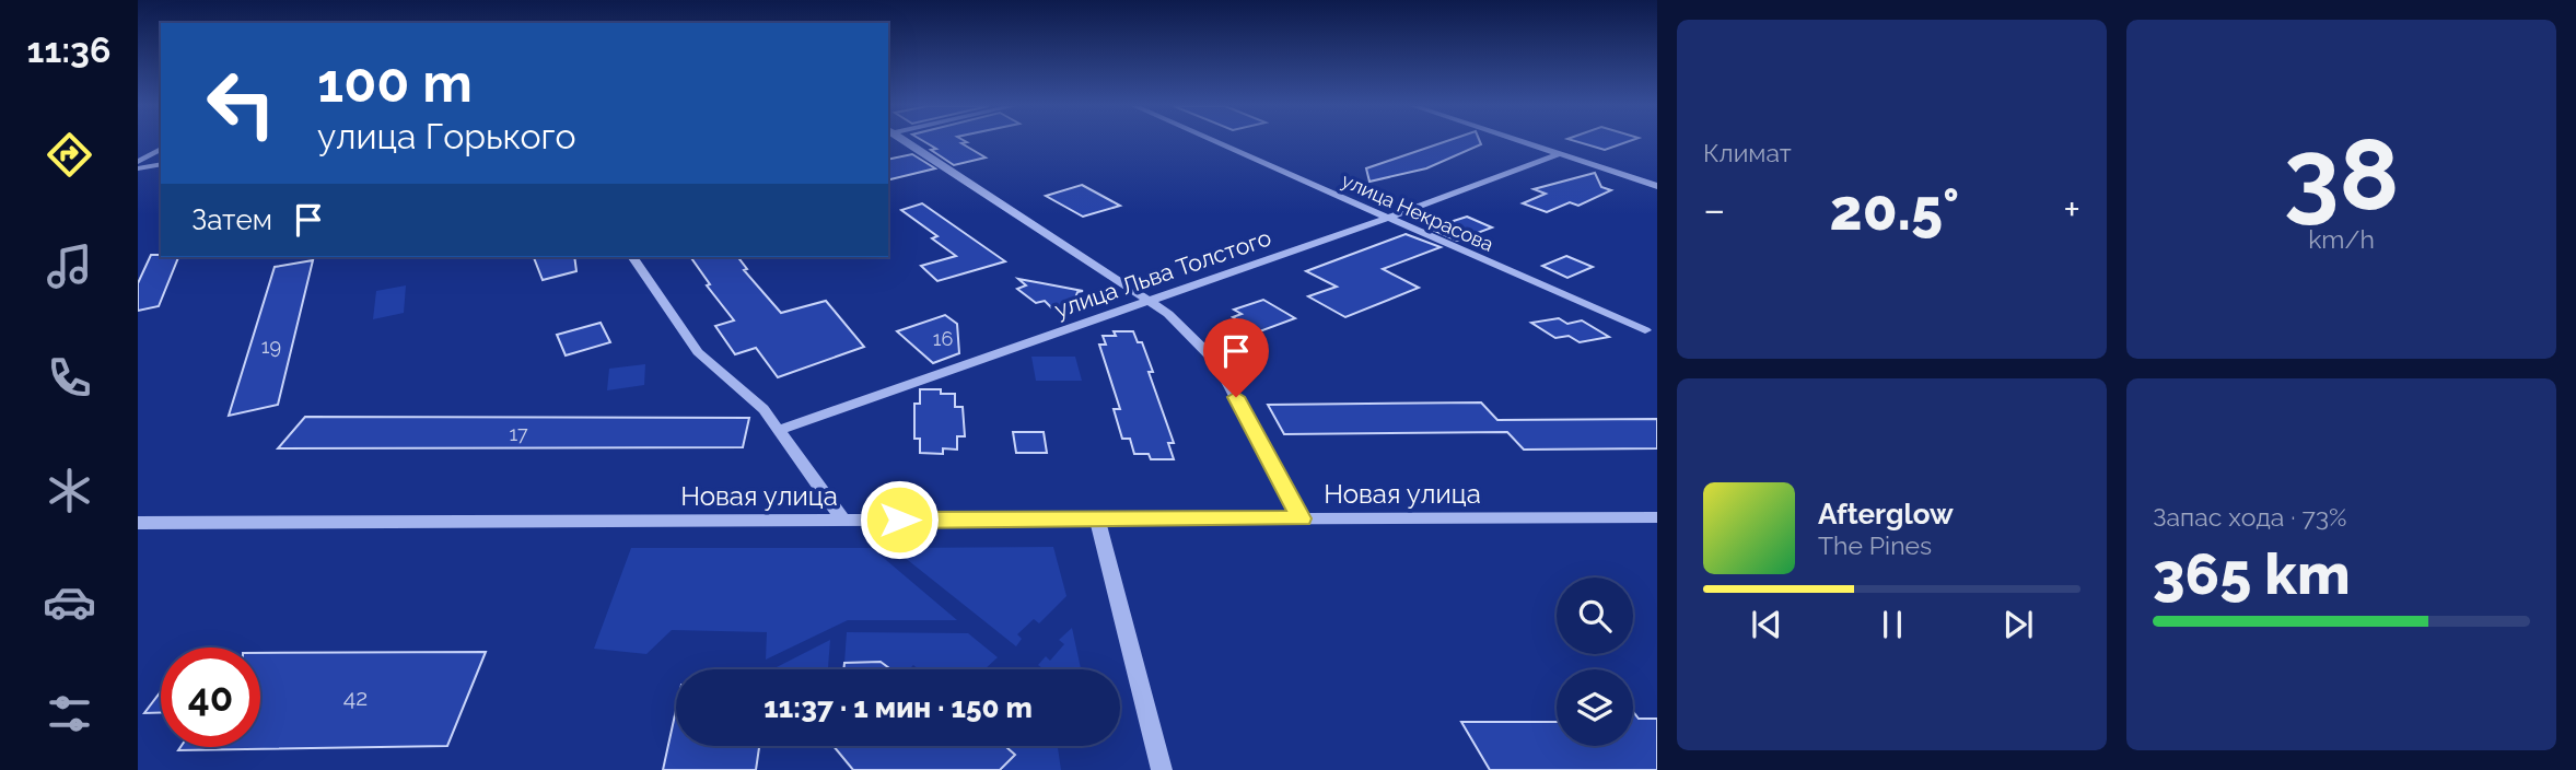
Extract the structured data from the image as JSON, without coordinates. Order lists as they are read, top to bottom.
{
  "streets": {
    "street": ["улица Некрасова", "улица Льва Толстого", "Новая улица"]
  },
  "crossings": [
    ["улица Некрасова", "улица Льва Толстого"]
  ],
  "house_numbers": [
    "16",
    "19",
    "17",
    "42"
  ],
  "page": {
    "tabs": "11:36",
    "tile": [
      "Климат",
      ["38", "km/h"],
      ["Запас хода · 73%", "365 km"]
    ],
    "turn": ["100 m", "улица Горького"],
    "heat": ["−", "20.5°", "+"],
    "then": "Затем",
    "song": ["Afterglow", "The Pines"],
    "limit": "40",
    "trip": "11:37 · 1 мин · 150 m"
  }
}
